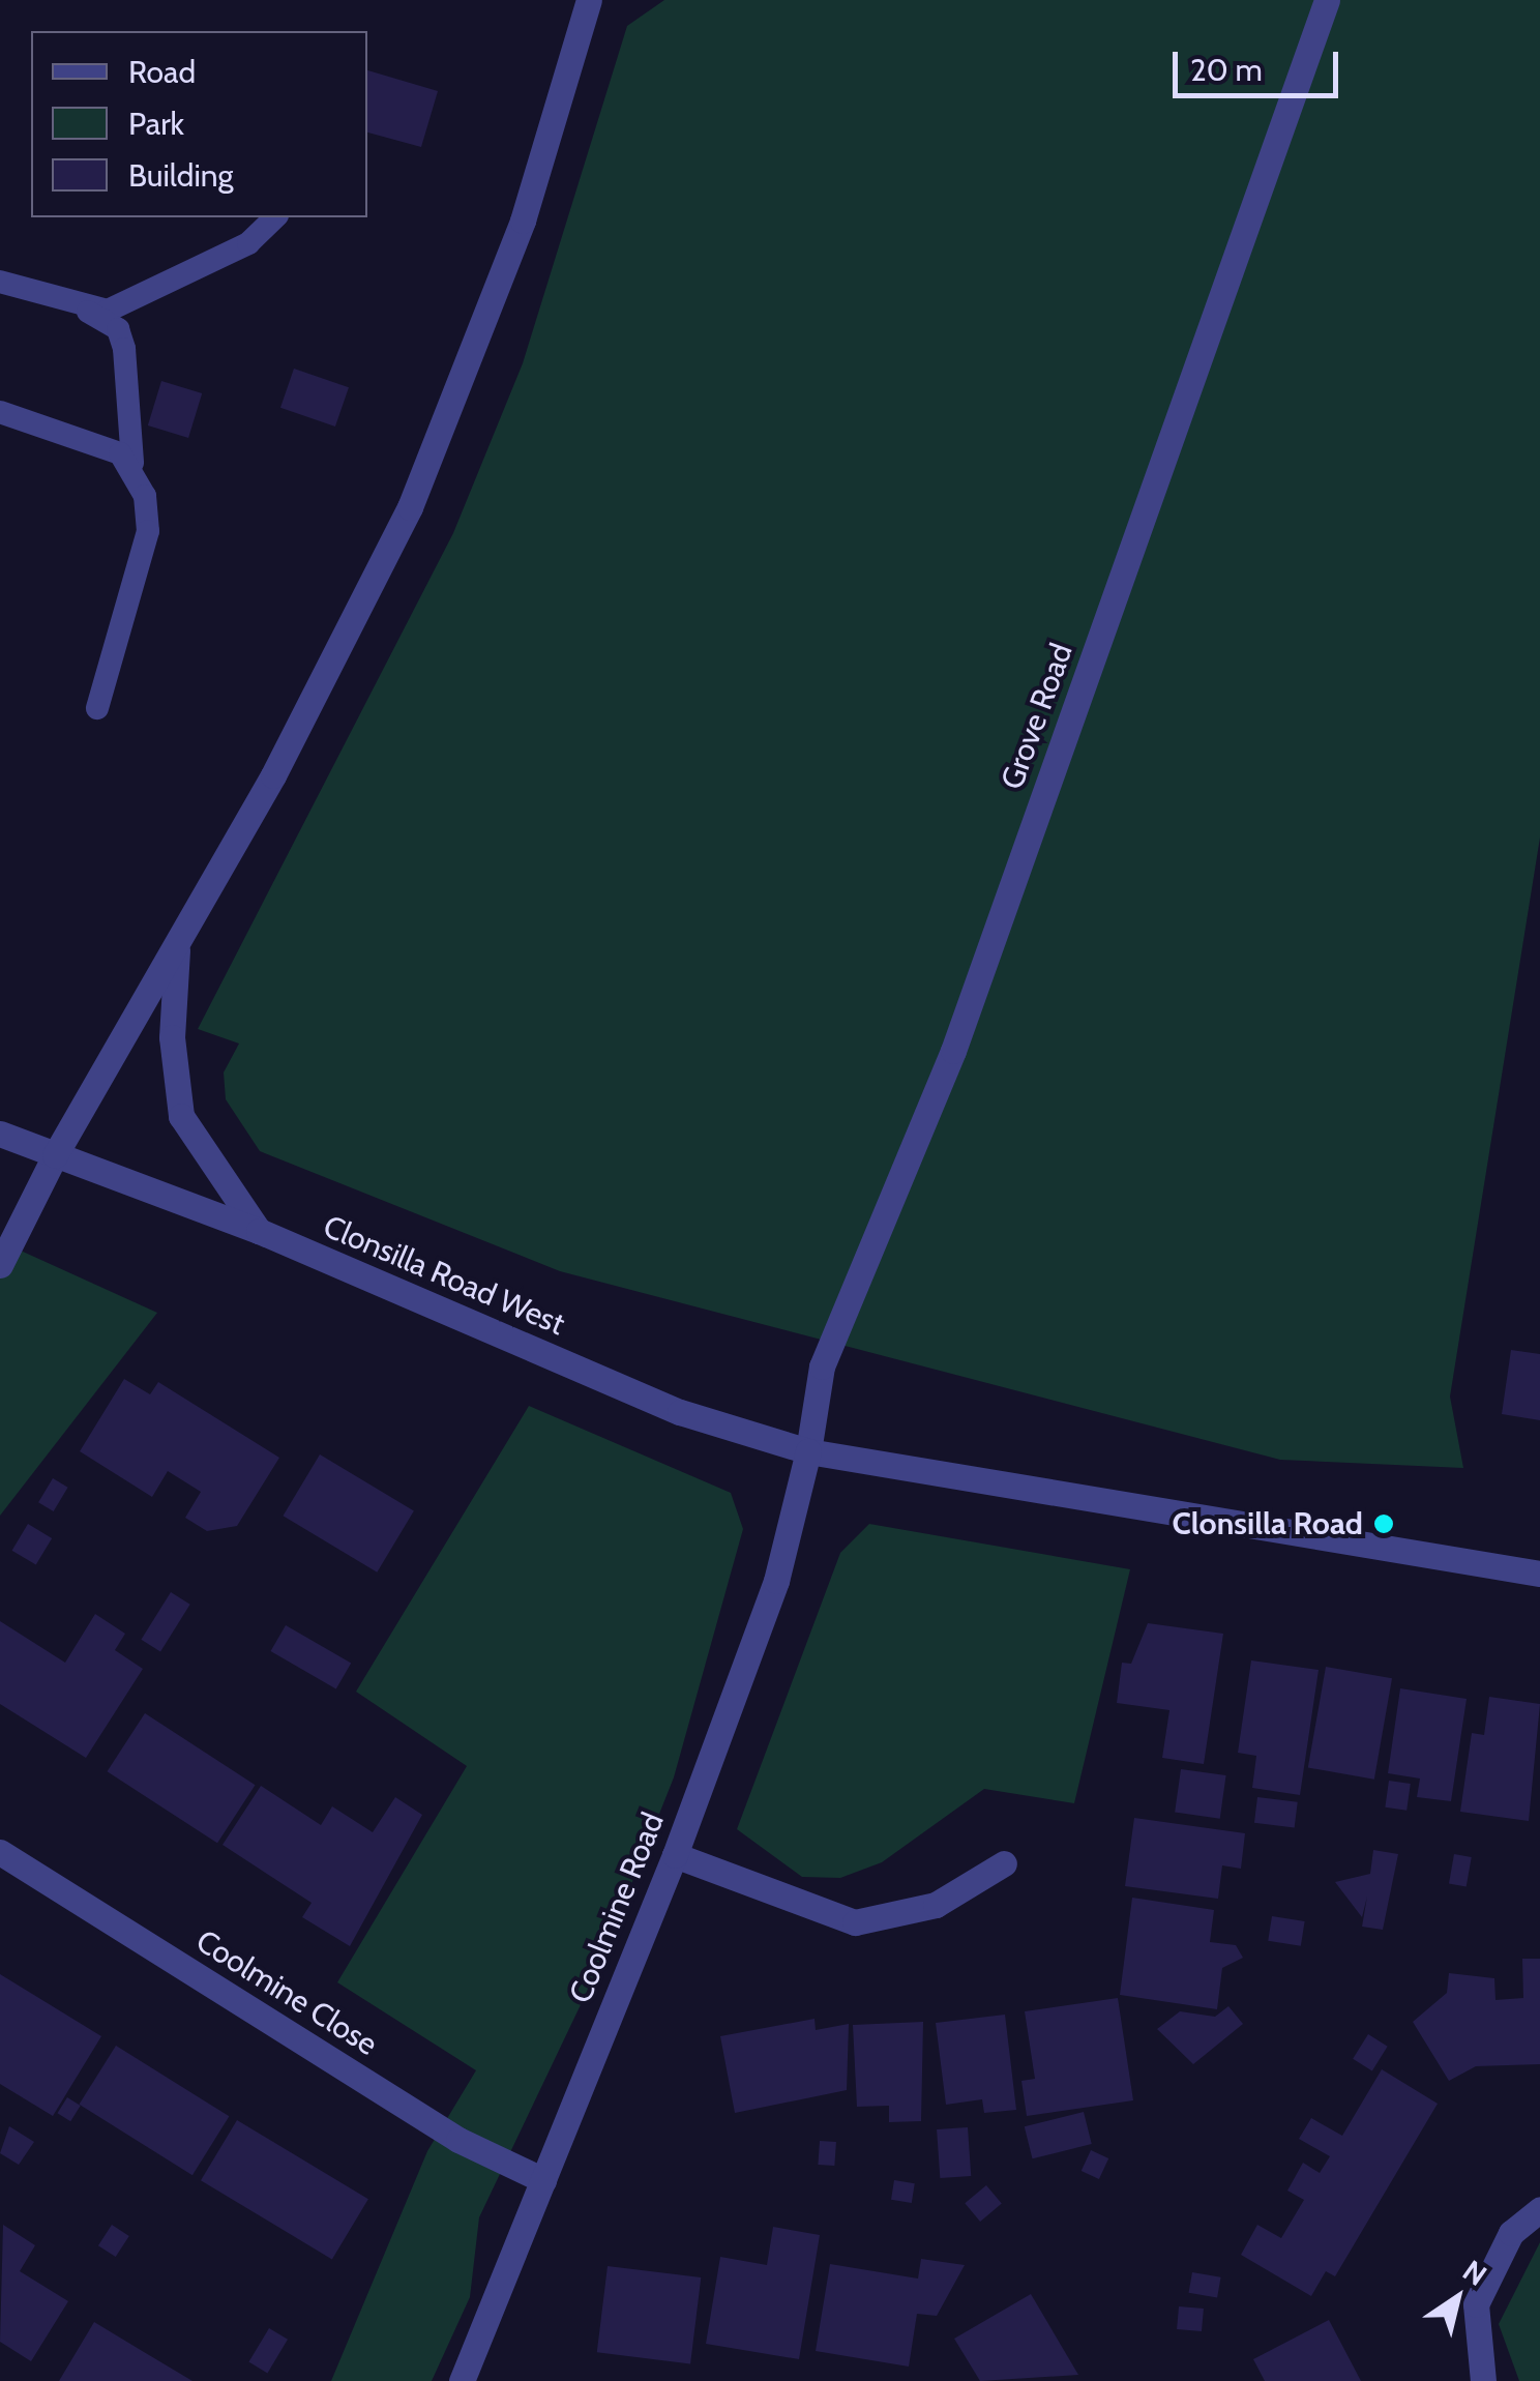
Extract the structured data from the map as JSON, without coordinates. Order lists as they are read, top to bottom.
{
  "streets": {
    "street": [
      "Grove Road",
      "Clonsilla Road West",
      "Coolmine Road",
      "Coolmine Close"
    ]
  },
  "crossings": [
    ["Grove Road", "Clonsilla Road West"],
    ["Grove Road", "Coolmine Road"],
    ["Clonsilla Road West", "Coolmine Road"],
    ["Coolmine Road", "Coolmine Close"]
  ],
  "places": ["Clonsilla Road"],
  "legend": ["Road", "Park", "Building"],
  "scale_bar": "20 m",
  "north": "top right"
}
